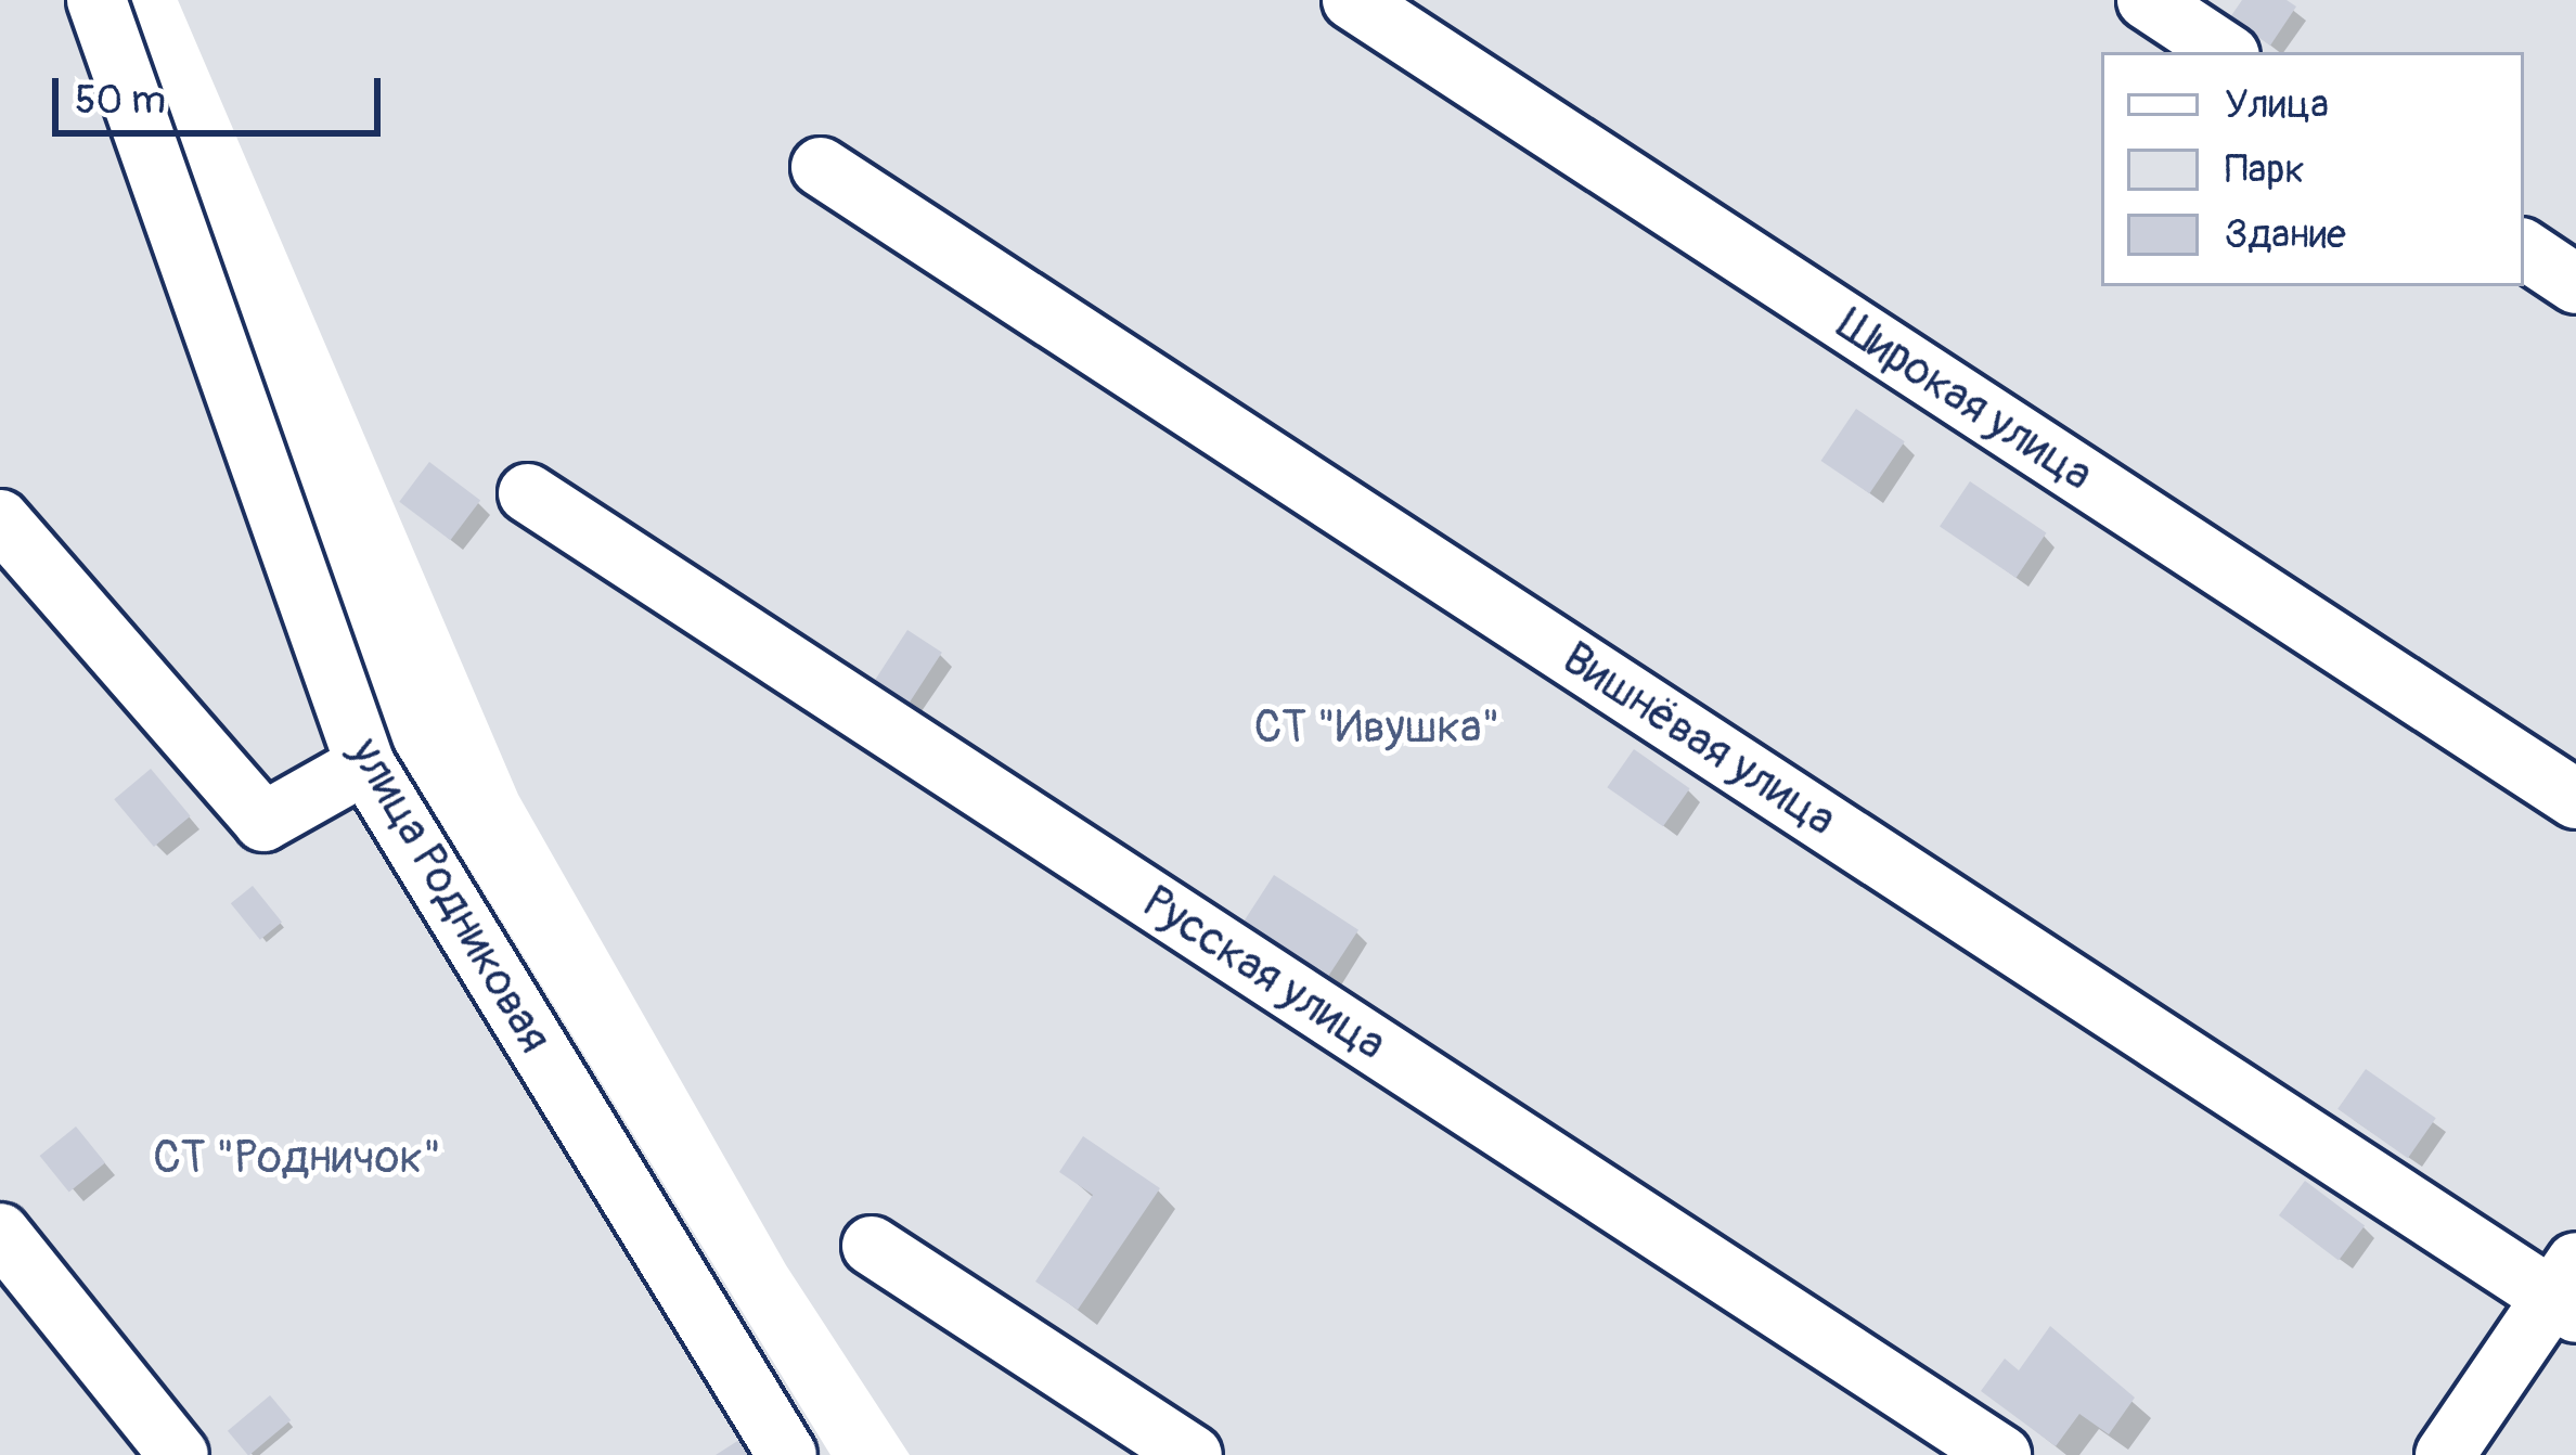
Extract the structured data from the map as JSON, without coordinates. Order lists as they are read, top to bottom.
{
  "streets": {
    "street": [
      "Широкая улица",
      "Вишнёвая улица",
      "улица Родниковая",
      "Русская улица"
    ]
  },
  "parks": ["СТ \"Ивушка\"", "СТ \"Родничок\""],
  "legend": ["Улица", "Парк", "Здание"],
  "scale_bar": "50 m"
}
